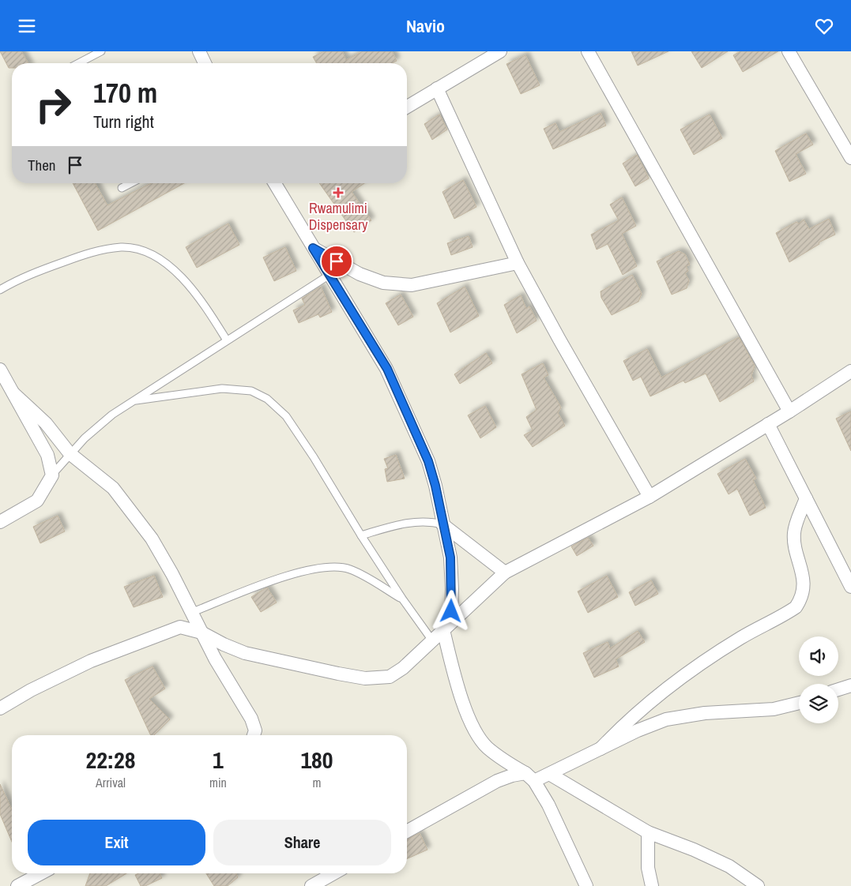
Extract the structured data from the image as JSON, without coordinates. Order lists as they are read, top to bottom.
{
  "places": {
    "health": ["Rwamulimi Dispensary"]
  },
  "page": {
    "header": "Navio",
    "turn": ["170 m", "Turn right"],
    "then": "Then",
    "eta": [
      "22:28",
      "Arrival",
      "1",
      "min",
      "180",
      "m"
    ],
    "buttons": ["Exit", "Share"]
  }
}
